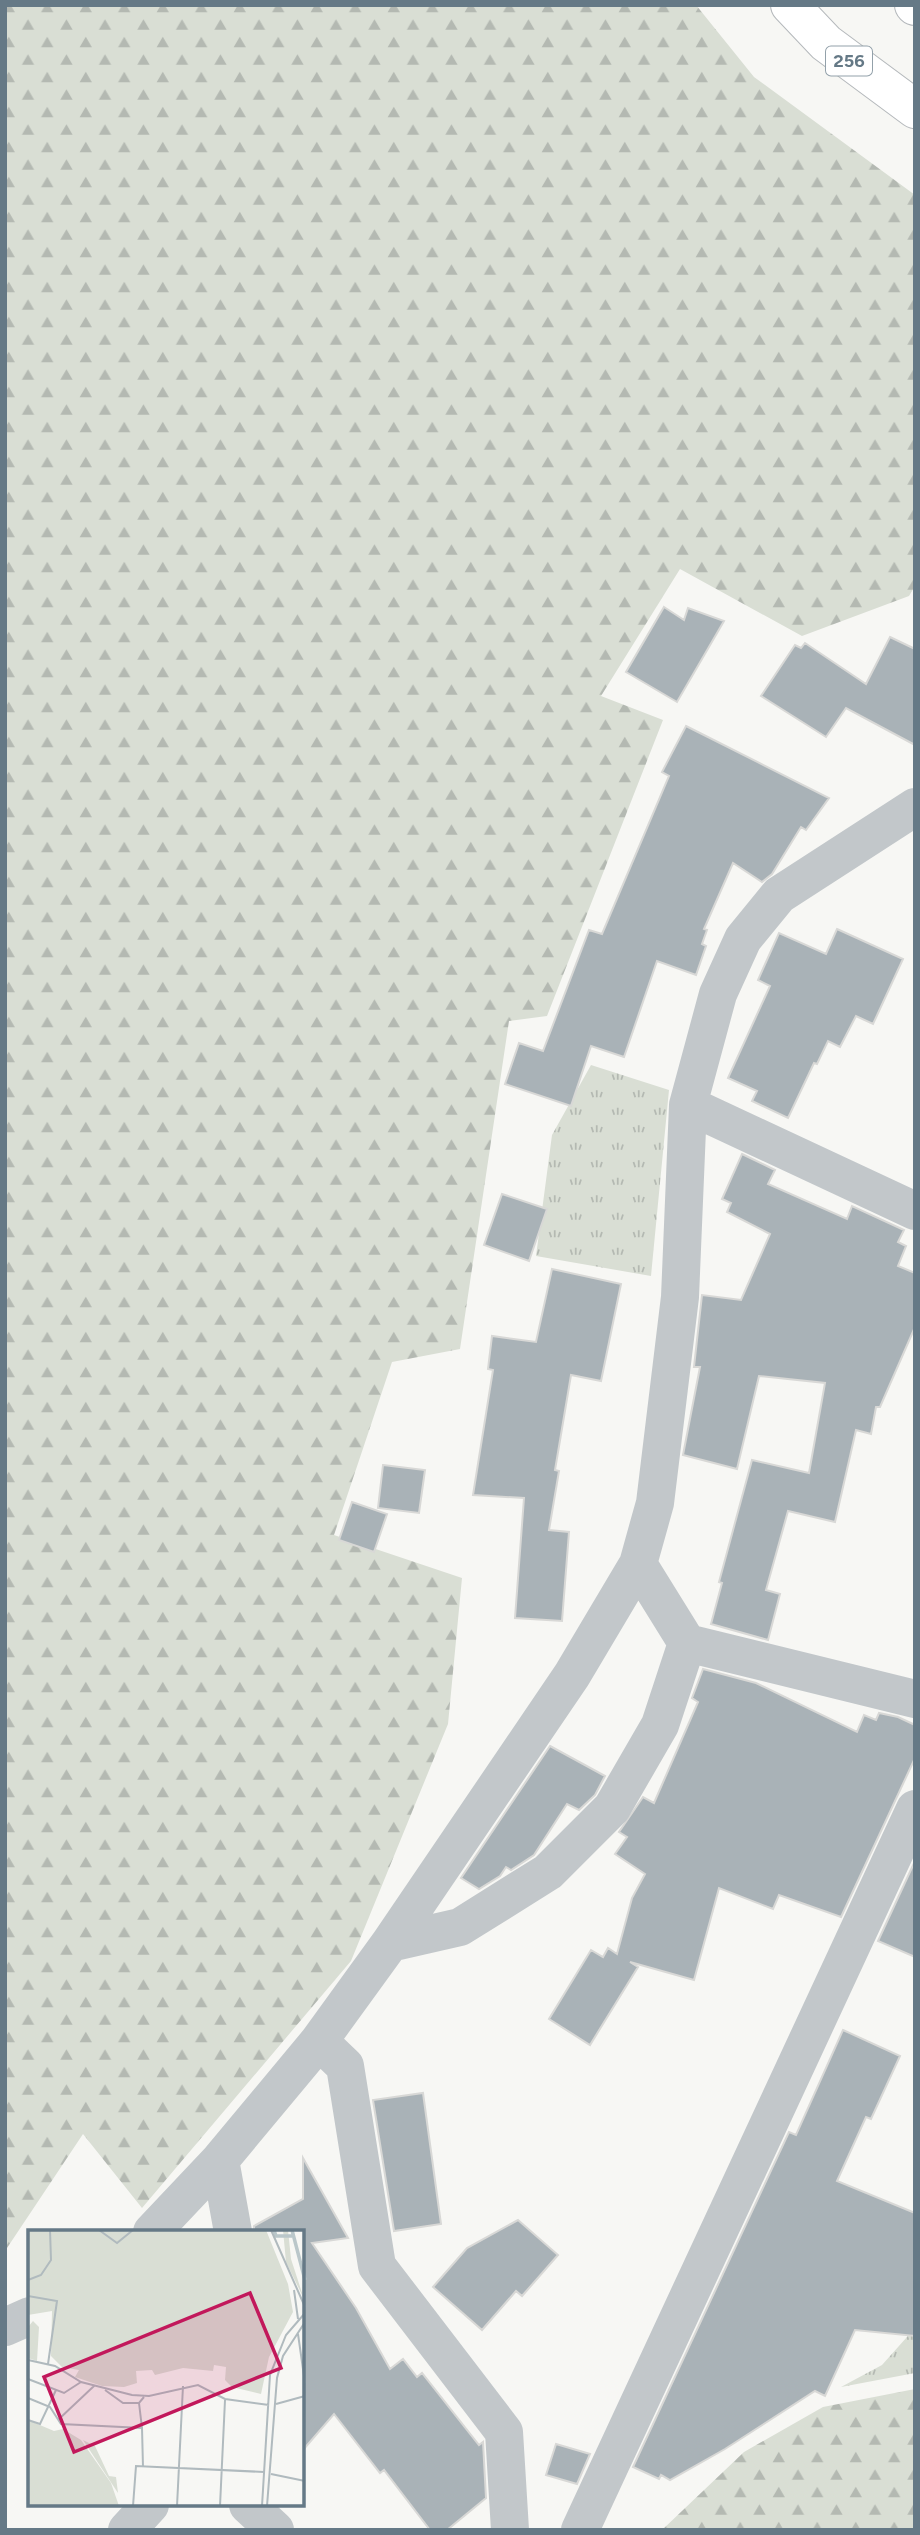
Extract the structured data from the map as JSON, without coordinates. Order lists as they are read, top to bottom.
{
  "streets": {
    "highway": ["256"]
  }
}
